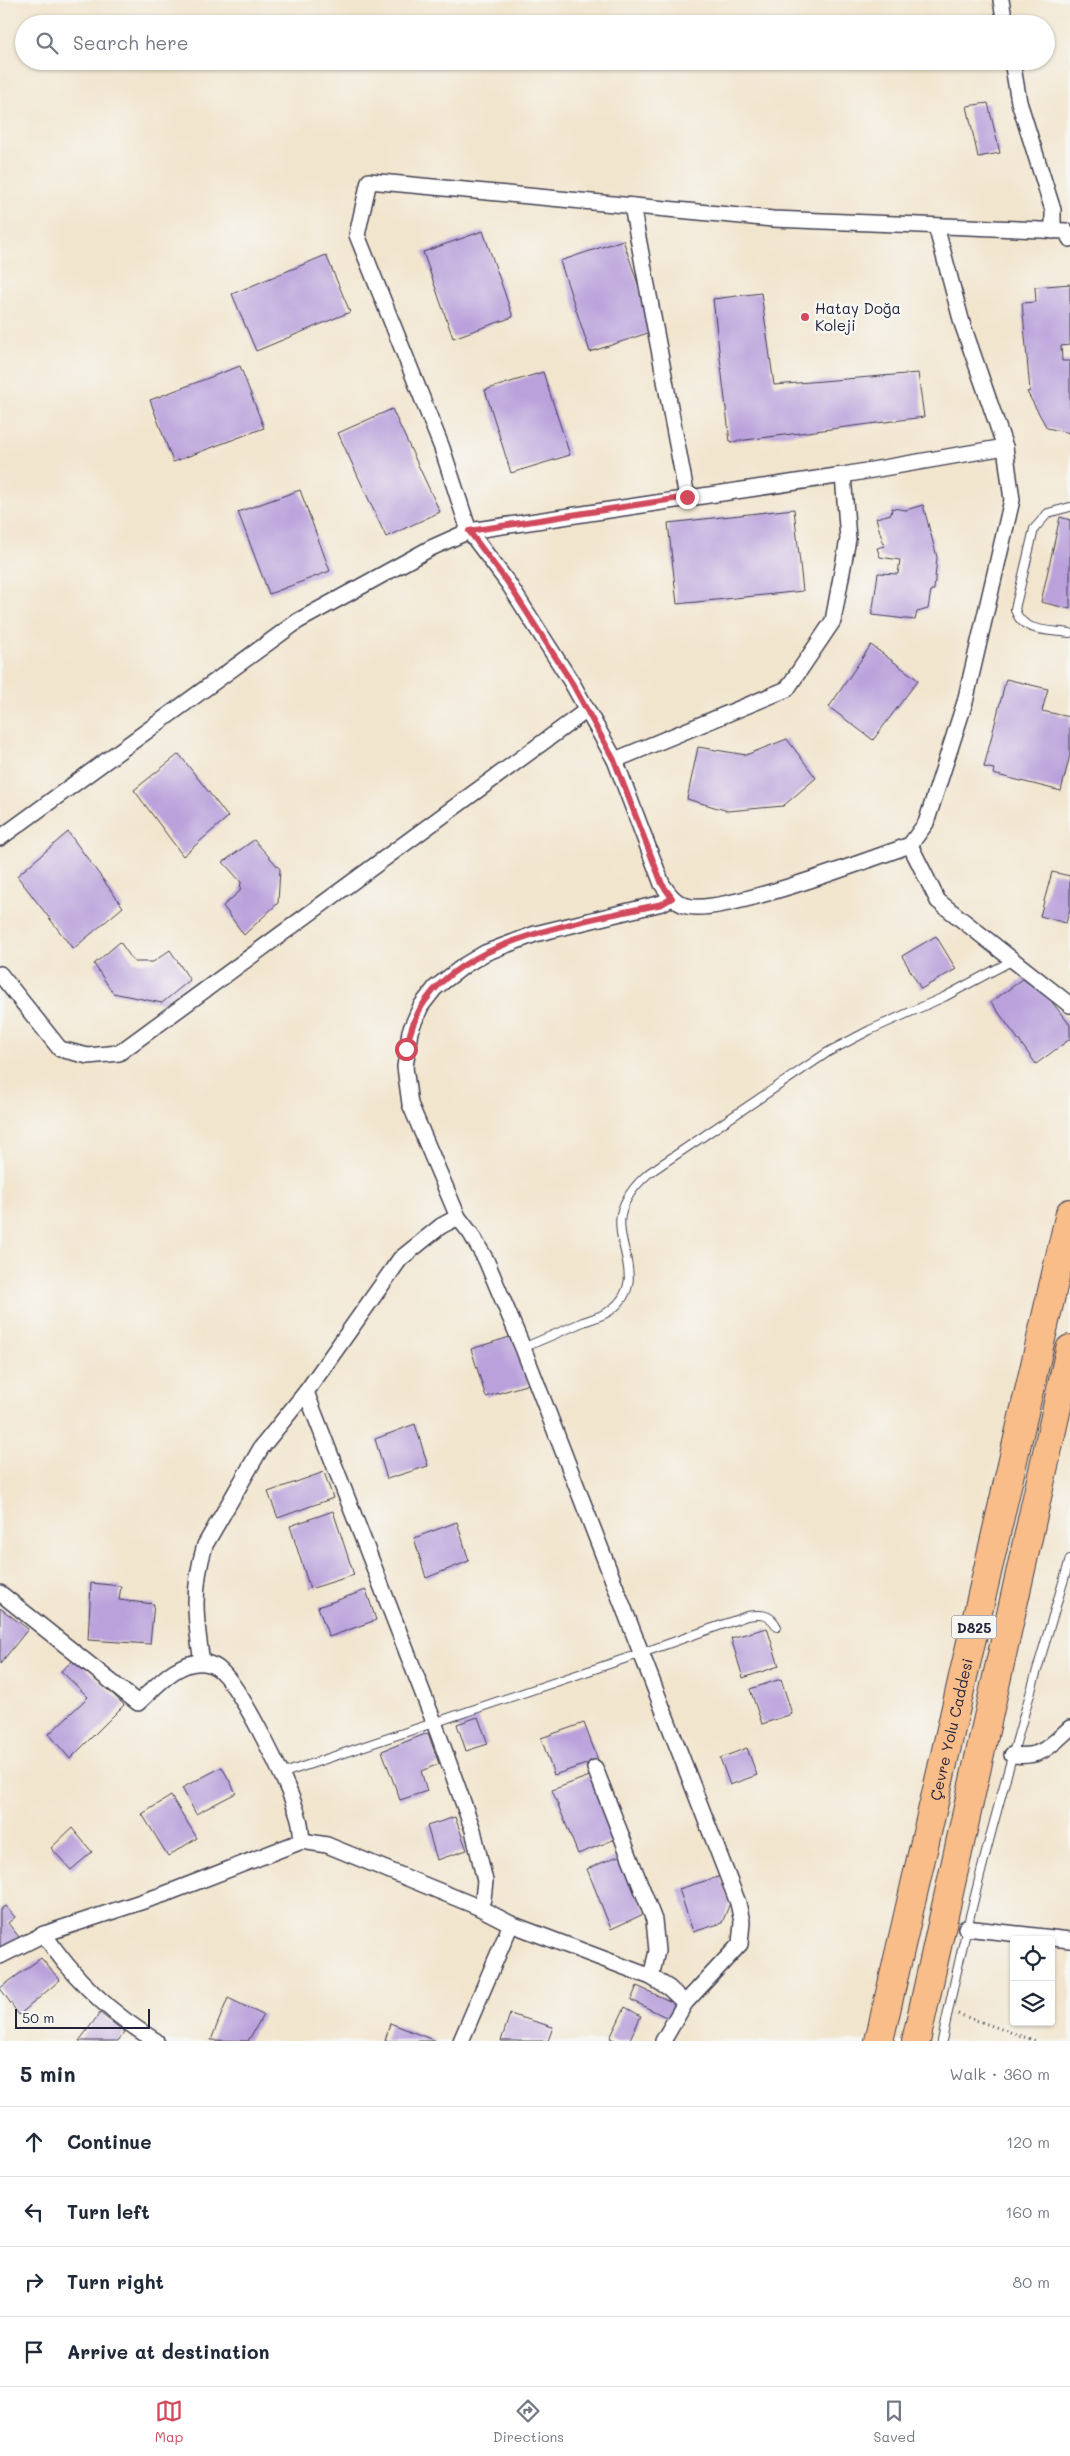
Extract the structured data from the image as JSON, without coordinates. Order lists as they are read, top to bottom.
{
  "streets": {
    "highway": ["D825", "Çevre Yolu Caddesi"]
  },
  "places": ["Hatay Doğa Koleji"],
  "scale_bar": "50 m",
  "page": {
    "search": "Search here",
    "scale": "50 m",
    "heading": ["5 min", "Walk · 360 m"],
    "list": [
      ["Continue", "120 m"],
      ["Turn left", "160 m"],
      ["Turn right", "80 m"],
      "Arrive at destination"
    ],
    "nav": ["Map", "Directions", "Saved"]
  }
}
